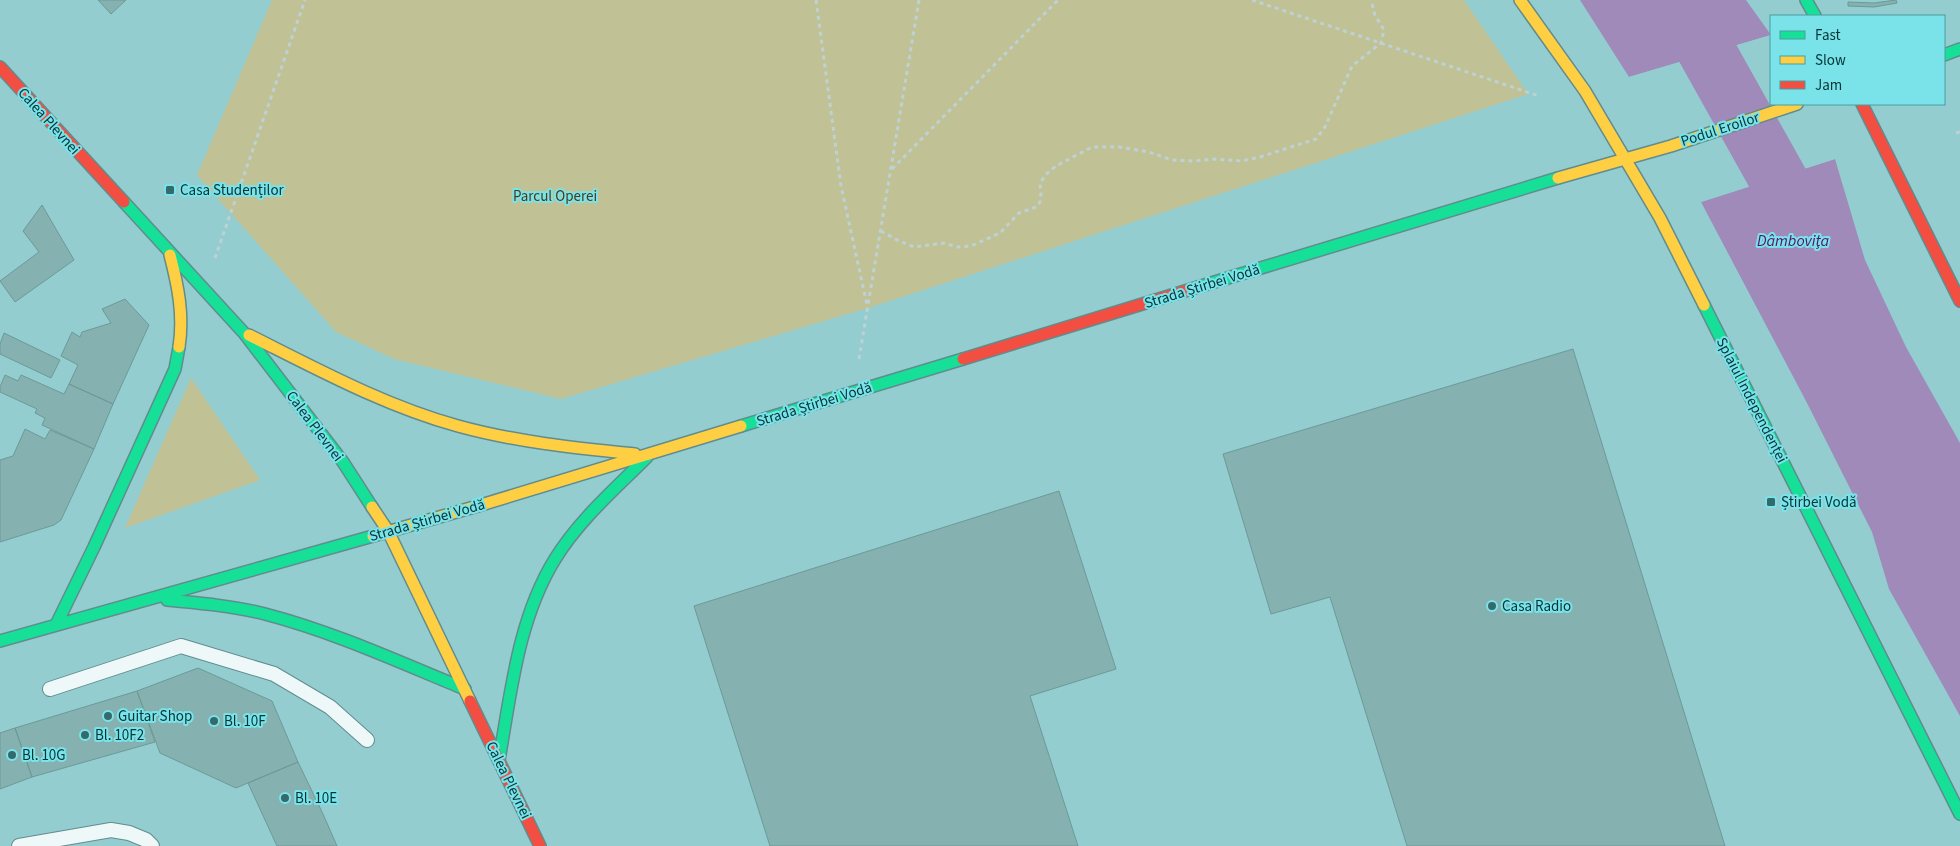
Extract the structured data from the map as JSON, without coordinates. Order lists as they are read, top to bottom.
{
  "streets": {
    "main road": [
      "Calea Plevnei",
      "Podul Eroilor",
      "Strada Știrbei Vodă",
      "Splaiul Independenței"
    ]
  },
  "crossings": [
    ["Calea Plevnei", "Strada Știrbei Vodă"],
    ["Podul Eroilor", "Strada Știrbei Vodă"],
    ["Podul Eroilor", "Splaiul Independenței"],
    ["Strada Știrbei Vodă", "Splaiul Independenței"]
  ],
  "water": ["Dâmbovița"],
  "parks": ["Parcul Operei"],
  "places": {
    "transit": ["Casa Studenților", "Știrbei Vodă"],
    "other": [
      "Casa Radio",
      "Guitar Shop",
      "Bl. 10F",
      "Bl. 10F2",
      "Bl. 10G",
      "Bl. 10E"
    ]
  },
  "legend": ["Fast", "Slow", "Jam"]
}
